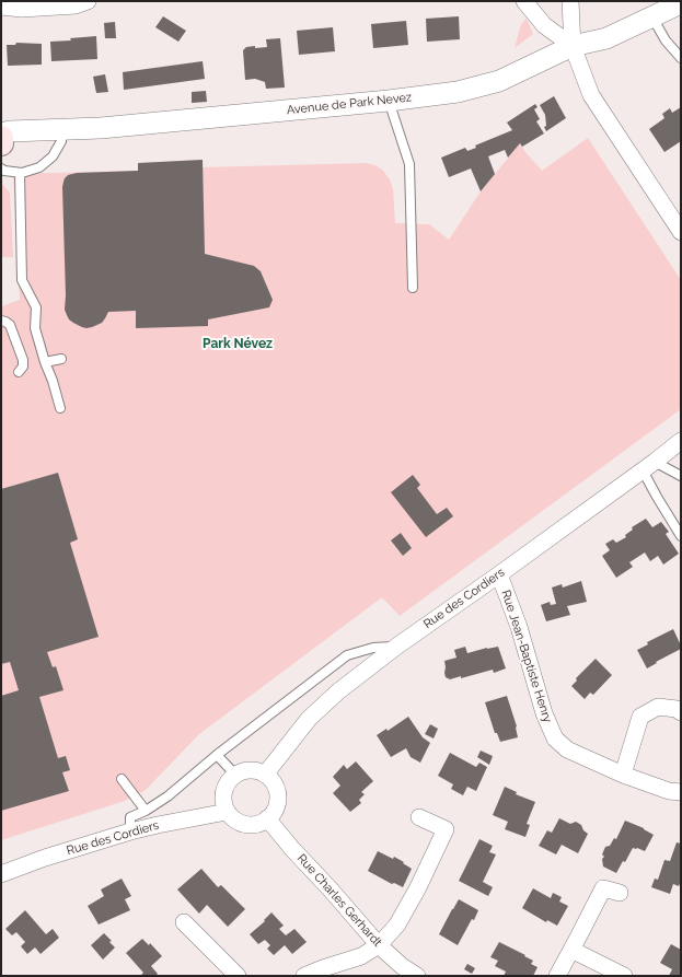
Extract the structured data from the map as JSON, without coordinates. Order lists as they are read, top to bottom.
{
  "streets": {
    "street": [
      "Avenue de Park Nevez",
      "Rue des Cordiers",
      "Rue Jean-Baptiste Henry",
      "Rue Charles Gerhardt"
    ]
  },
  "crossings": [
    ["Rue des Cordiers", "Rue Jean-Baptiste Henry"],
    ["Rue des Cordiers", "Rue Charles Gerhardt"]
  ],
  "districts": ["Park Névez"]
}
